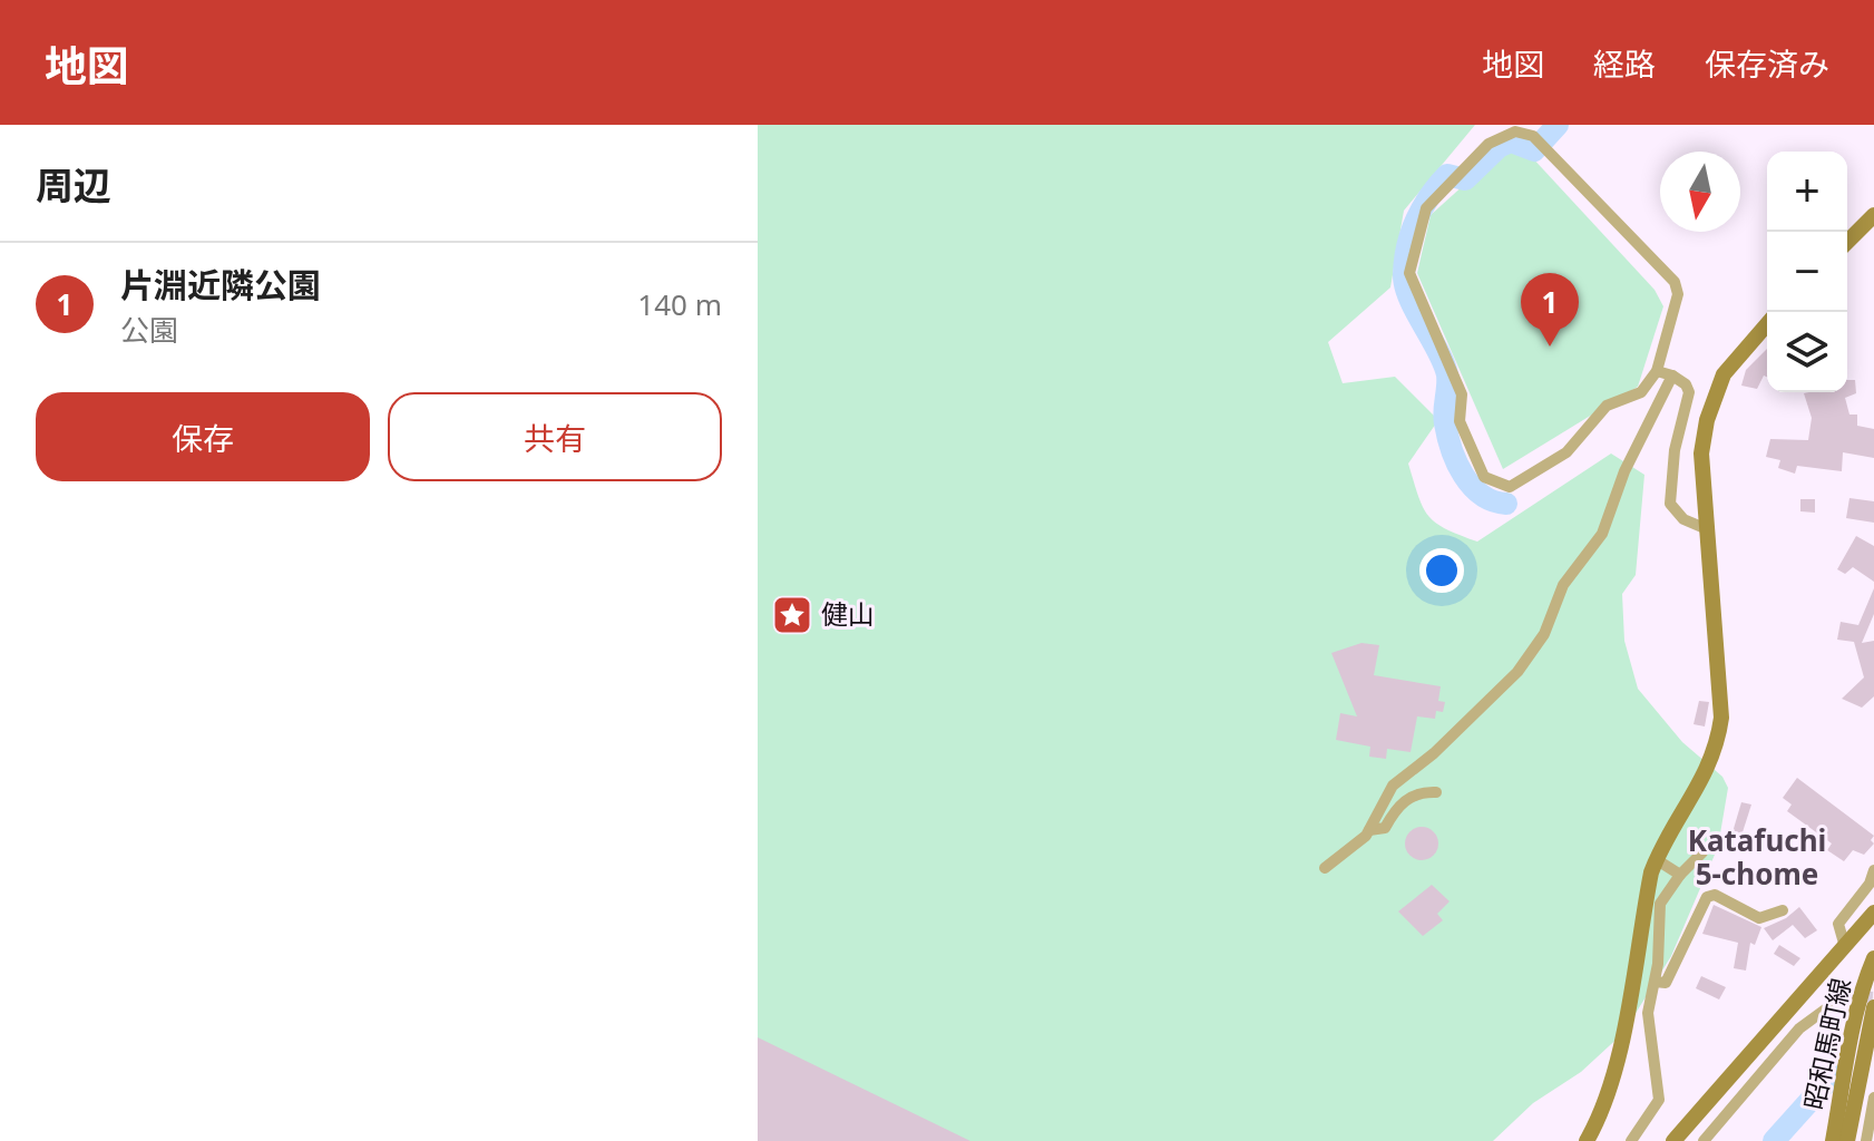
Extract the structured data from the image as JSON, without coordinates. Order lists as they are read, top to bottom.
{
  "streets": {
    "street": ["昭和馬町線"]
  },
  "districts": ["Katafuchi 5-chome"],
  "places": {
    "place": ["健山"]
  },
  "north": "bottom",
  "page": {
    "header": "地図",
    "nav": ["地図", "経路", "保存済み"],
    "heading": "周辺",
    "map_buttons": ["+", "−"],
    "list": [
      {
        "mark": "1",
        "name": "片淵近隣公園",
        "note": "公園",
        "value": "140 m"
      }
    ],
    "pins": "1",
    "buttons": ["保存", "共有"]
  }
}
